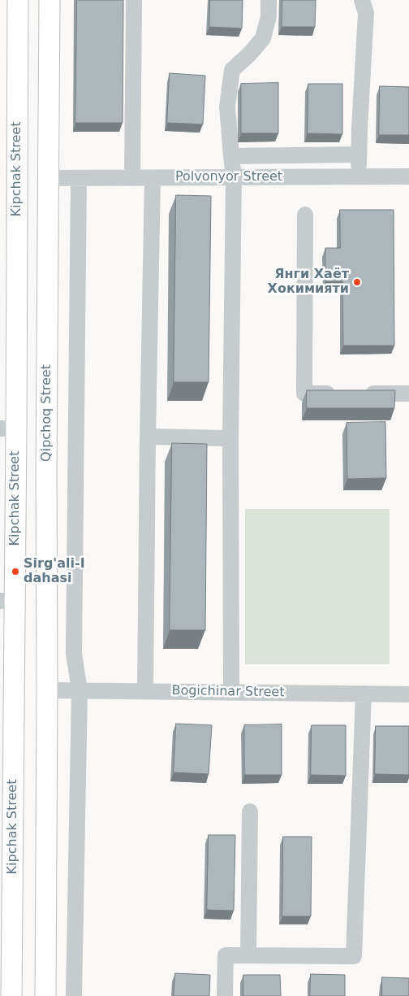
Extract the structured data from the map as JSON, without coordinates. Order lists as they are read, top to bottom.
{
  "streets": {
    "main road": ["Kipchak Street", "Qipchoq Street"],
    "street": ["Polvonyor Street", "Bogichinar Street"]
  },
  "crossings": [
    ["Polvonyor Street", "Qipchoq Street"],
    ["Qipchoq Street", "Bogichinar Street"]
  ],
  "places": ["Янги Хаёт Хокимияти", "Sirg'ali-I dahasi"]
}
